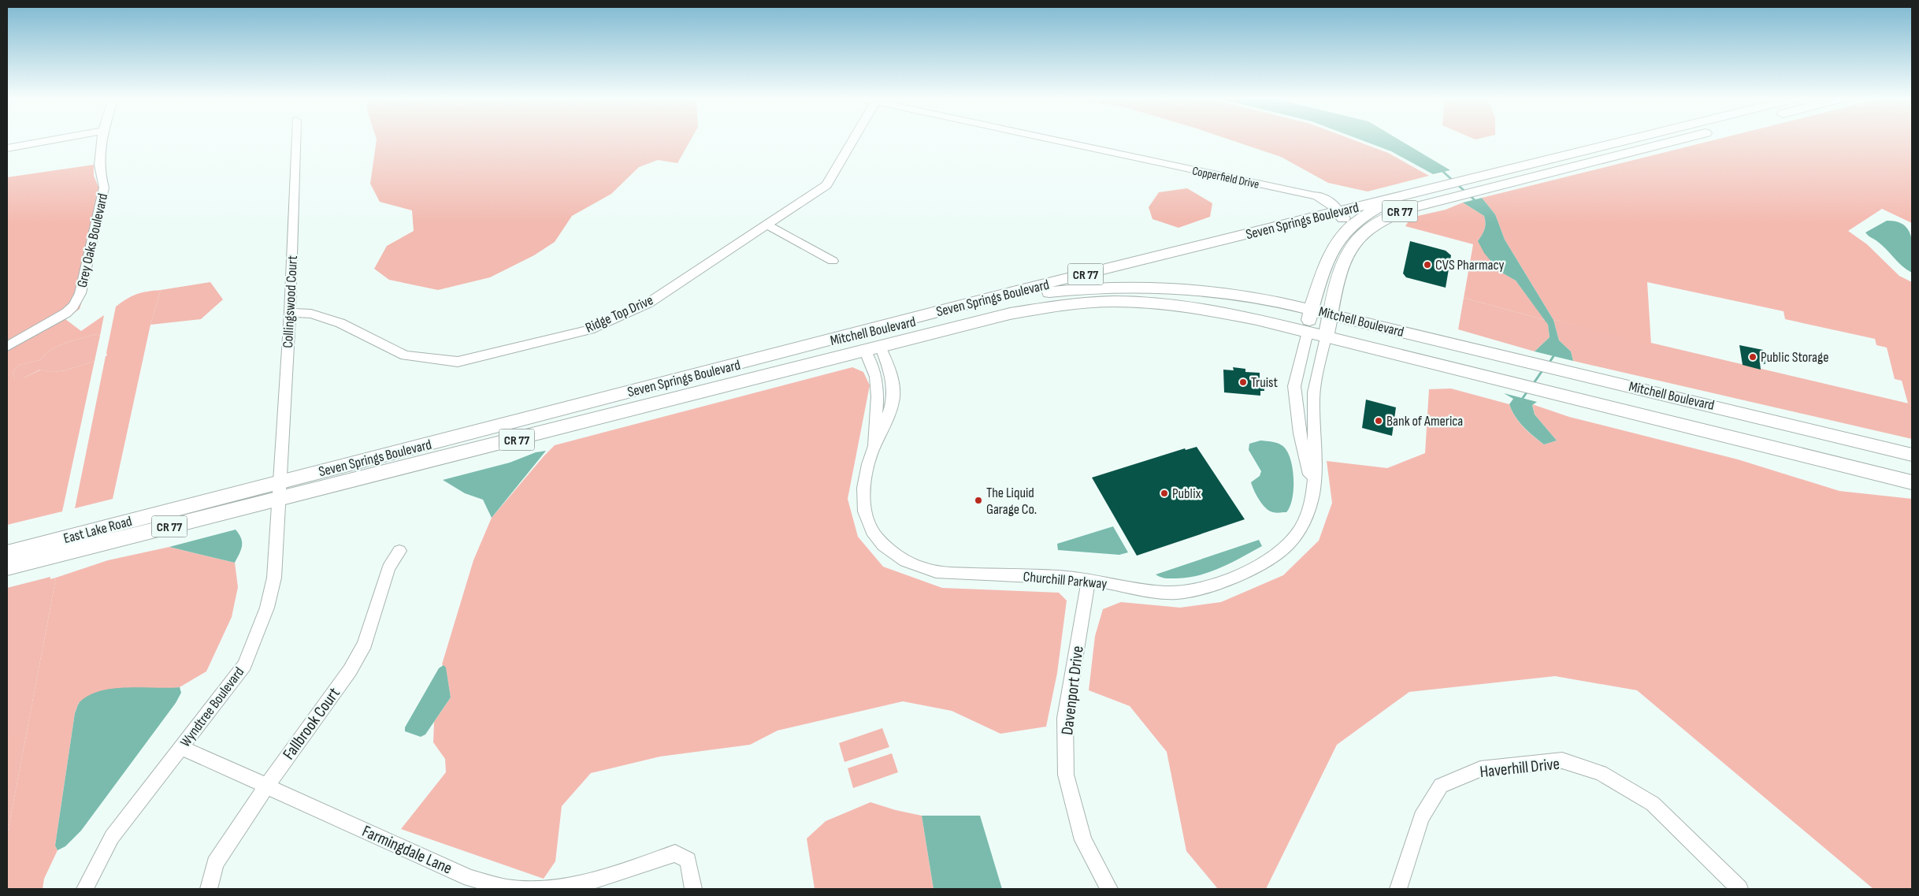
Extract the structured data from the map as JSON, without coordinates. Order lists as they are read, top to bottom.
{
  "streets": {
    "main road": [
      "CR 77",
      "Seven Springs Boulevard",
      "Mitchell Boulevard",
      "East Lake Road",
      "Churchill Parkway"
    ],
    "street": [
      "Copperfield Drive",
      "Grey Oaks Boulevard",
      "Collingswood Court",
      "Ridge Top Drive",
      "Davenport Drive",
      "Wyndtree Boulevard",
      "Fallbrook Court",
      "Haverhill Drive",
      "Farmingdale Lane"
    ]
  },
  "crossings": [
    ["Seven Springs Boulevard", "Collingswood Court"],
    ["Seven Springs Boulevard", "Mitchell Boulevard"],
    ["Seven Springs Boulevard", "East Lake Road"],
    ["Seven Springs Boulevard", "Churchill Parkway"],
    ["Seven Springs Boulevard", "Wyndtree Boulevard"],
    ["Collingswood Court", "Ridge Top Drive"],
    ["Collingswood Court", "East Lake Road"],
    ["Collingswood Court", "Wyndtree Boulevard"],
    ["Mitchell Boulevard", "Churchill Parkway"],
    ["East Lake Road", "Wyndtree Boulevard"],
    ["Churchill Parkway", "Davenport Drive"],
    ["Wyndtree Boulevard", "Farmingdale Lane"],
    ["Fallbrook Court", "Farmingdale Lane"]
  ],
  "places": [
    "CVS Pharmacy",
    "Public Storage",
    "Truist",
    "Bank of America",
    "Publix",
    "The Liquid Garage Co."
  ]
}
